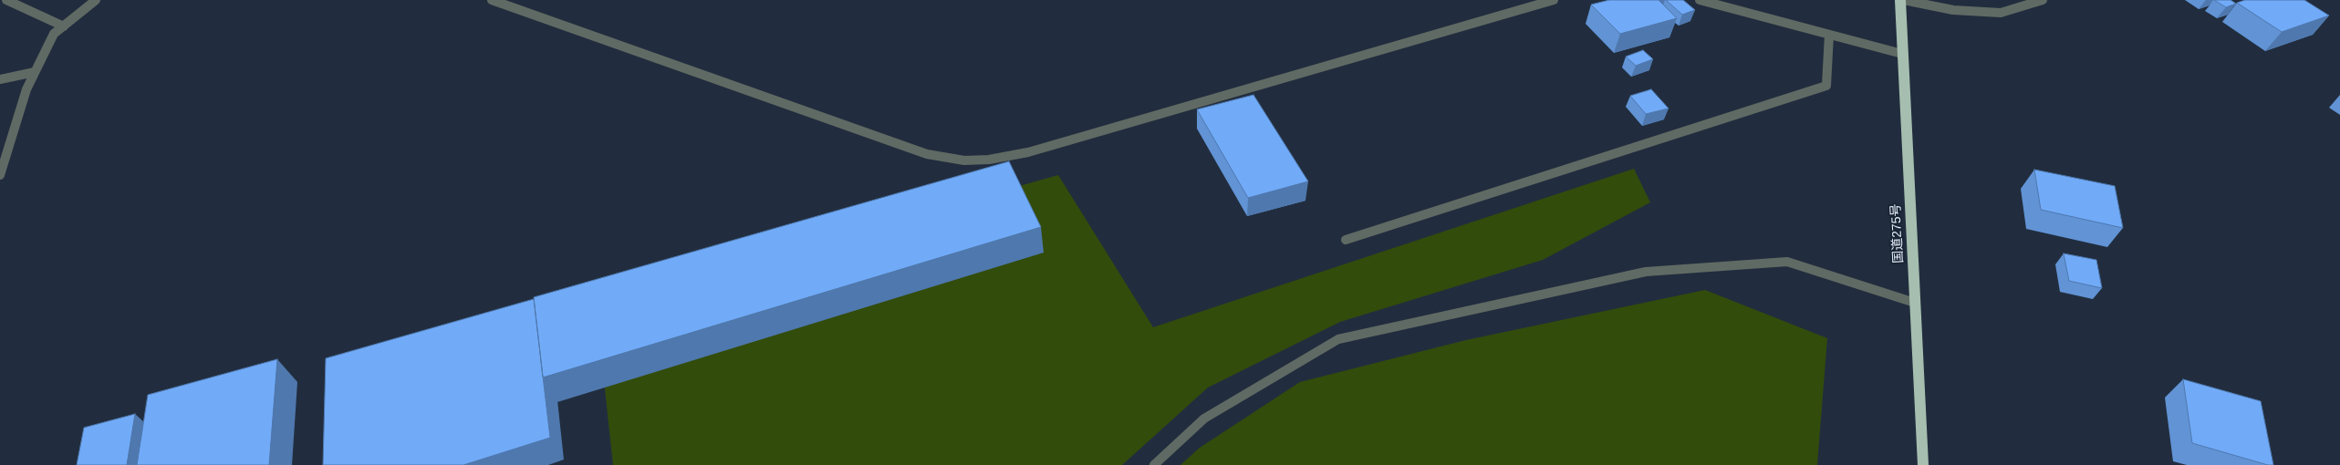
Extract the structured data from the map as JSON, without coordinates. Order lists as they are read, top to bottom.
{
  "streets": {
    "highway": ["国道275号"]
  }
}
